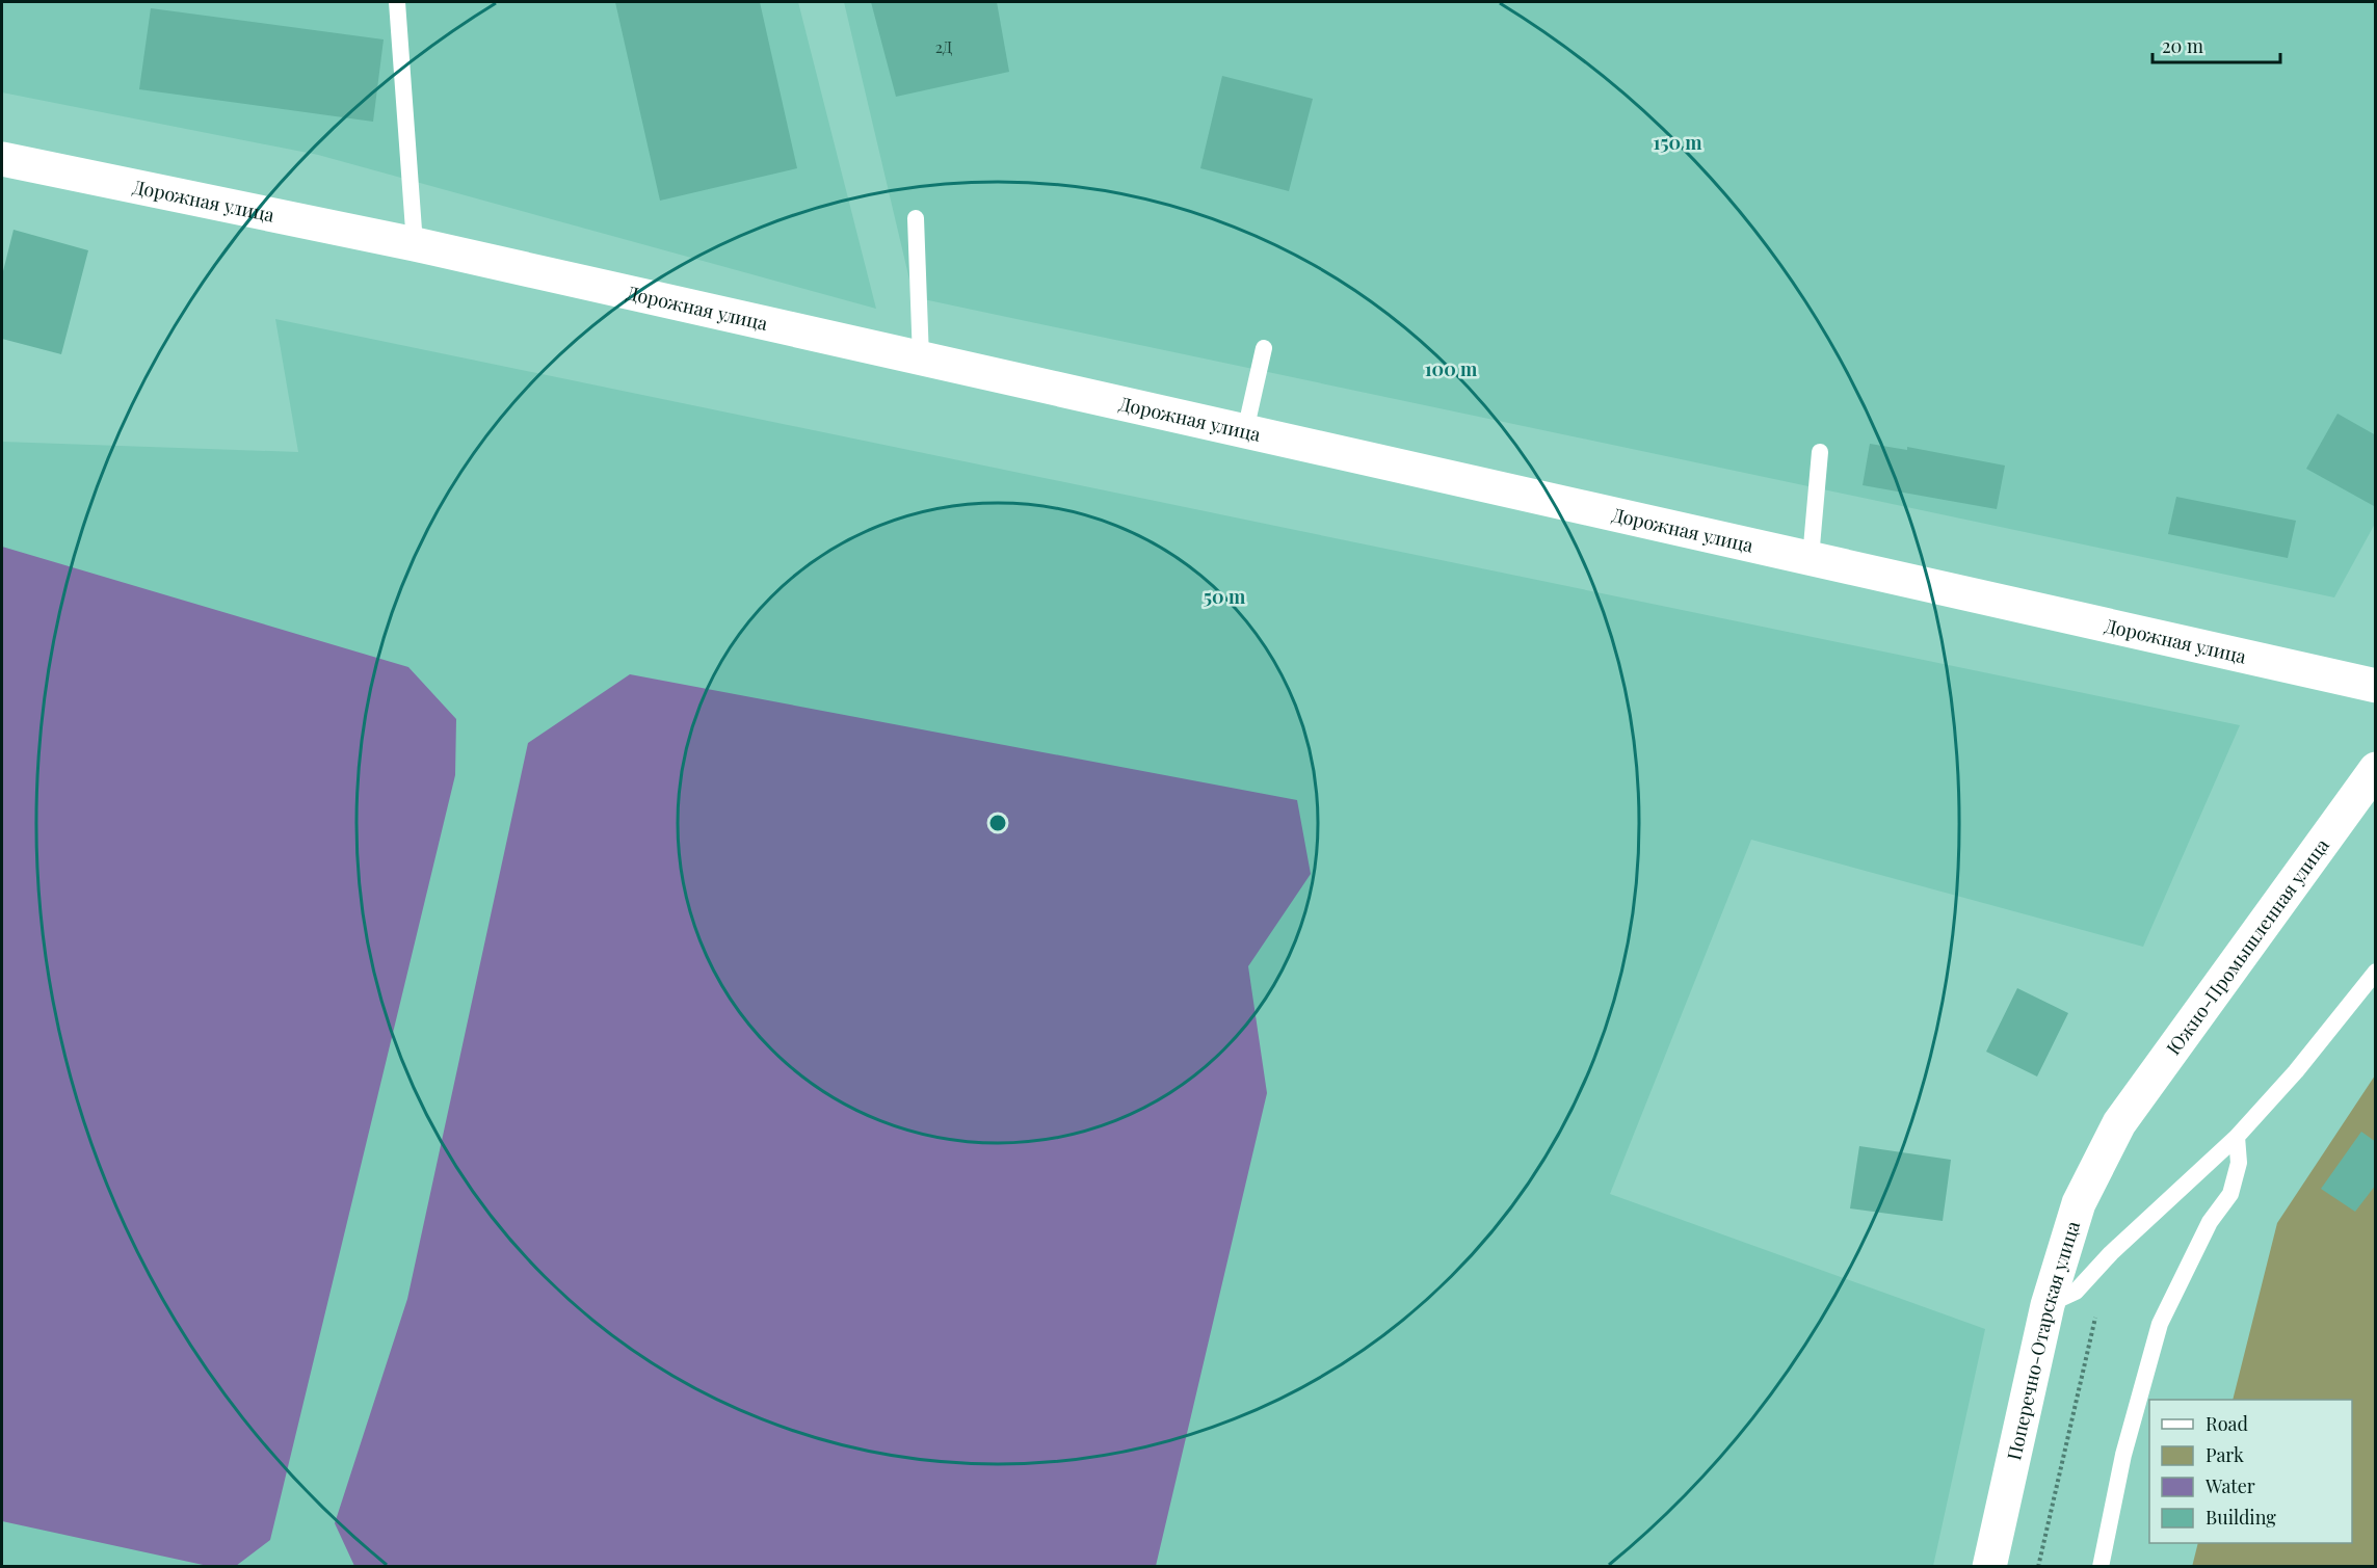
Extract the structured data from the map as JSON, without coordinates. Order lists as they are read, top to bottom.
{
  "streets": {
    "street": ["Дорожная улица", "Южно-Промышленная улица", "Поперечно-Отарская улица"]
  },
  "crossings": [
    ["Южно-Промышленная улица", "Поперечно-Отарская улица"]
  ],
  "house_numbers": ["2Д"],
  "legend": [
    "Road",
    "Park",
    "Water",
    "Building"
  ],
  "scale_bar": "20 m",
  "rings": ["150 m", "100 m", "50 m"]
}
